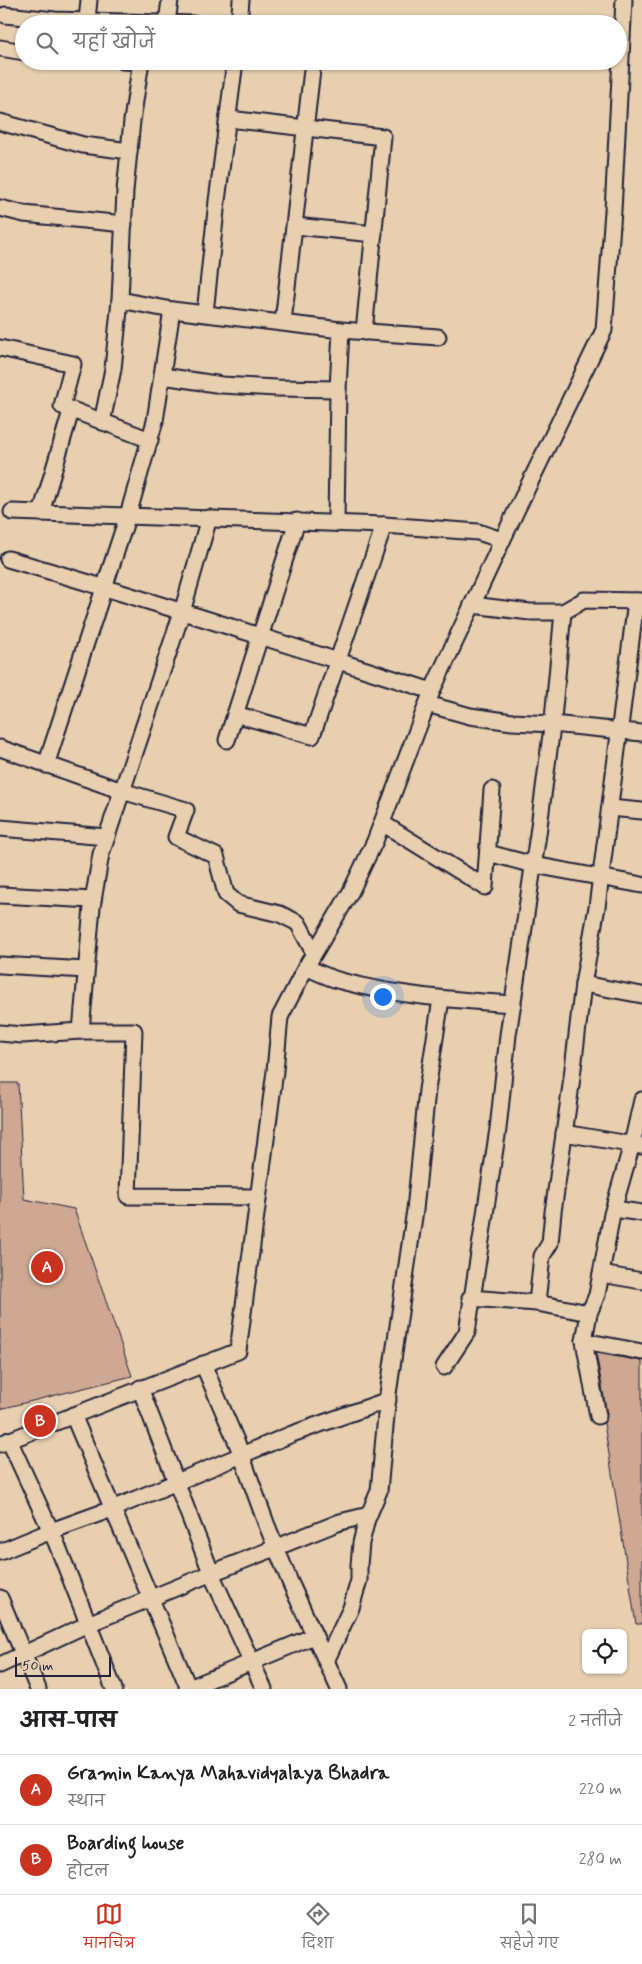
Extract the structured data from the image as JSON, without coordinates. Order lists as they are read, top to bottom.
{
  "scale_bar": "50 m",
  "page": {
    "search": "यहाँ खोजें",
    "pins": ["A", "B"],
    "scale": "50 m",
    "heading": ["आस-पास", "2 नतीजे"],
    "list": [
      {
        "mark": "A",
        "name": "Gramin Kanya Mahavidyalaya Bhadra",
        "note": "स्थान",
        "value": "220 m"
      },
      {
        "mark": "B",
        "name": "Boarding house",
        "note": "होटल",
        "value": "280 m"
      }
    ],
    "nav": ["मानचित्र", "दिशा", "सहेजे गए"]
  }
}
